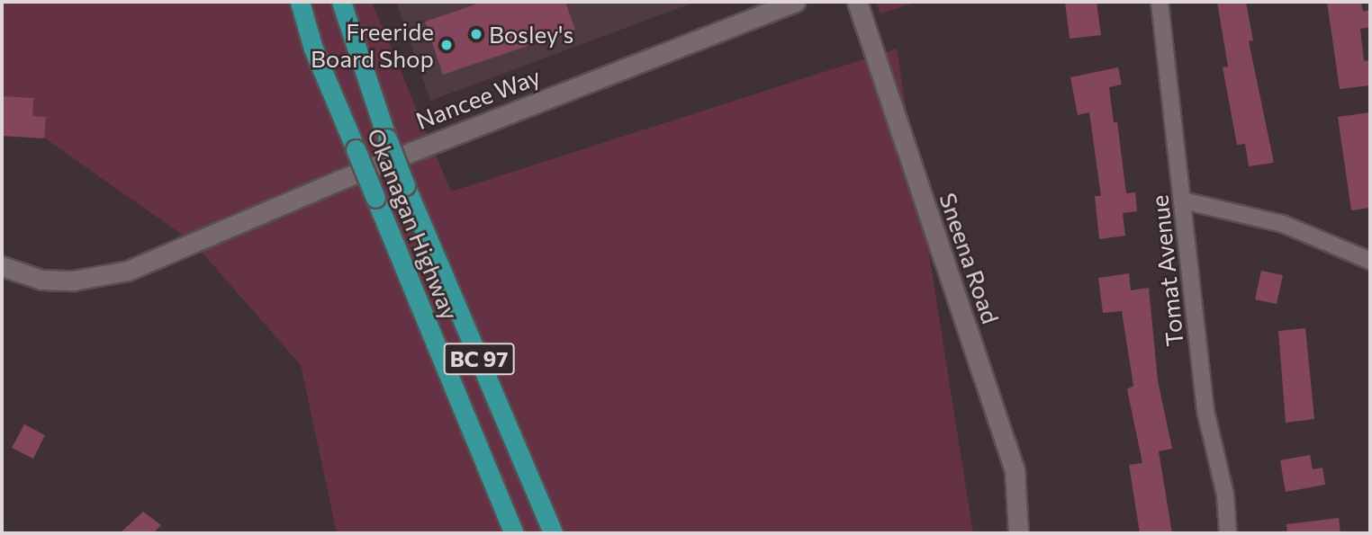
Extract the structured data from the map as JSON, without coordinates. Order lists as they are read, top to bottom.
{
  "streets": {
    "highway": ["Okanagan Highway", "BC 97"],
    "street": ["Nancee Way", "Sneena Road", "Tomat Avenue"]
  },
  "places": ["Bosley's", "Freeride Board Shop"]
}
